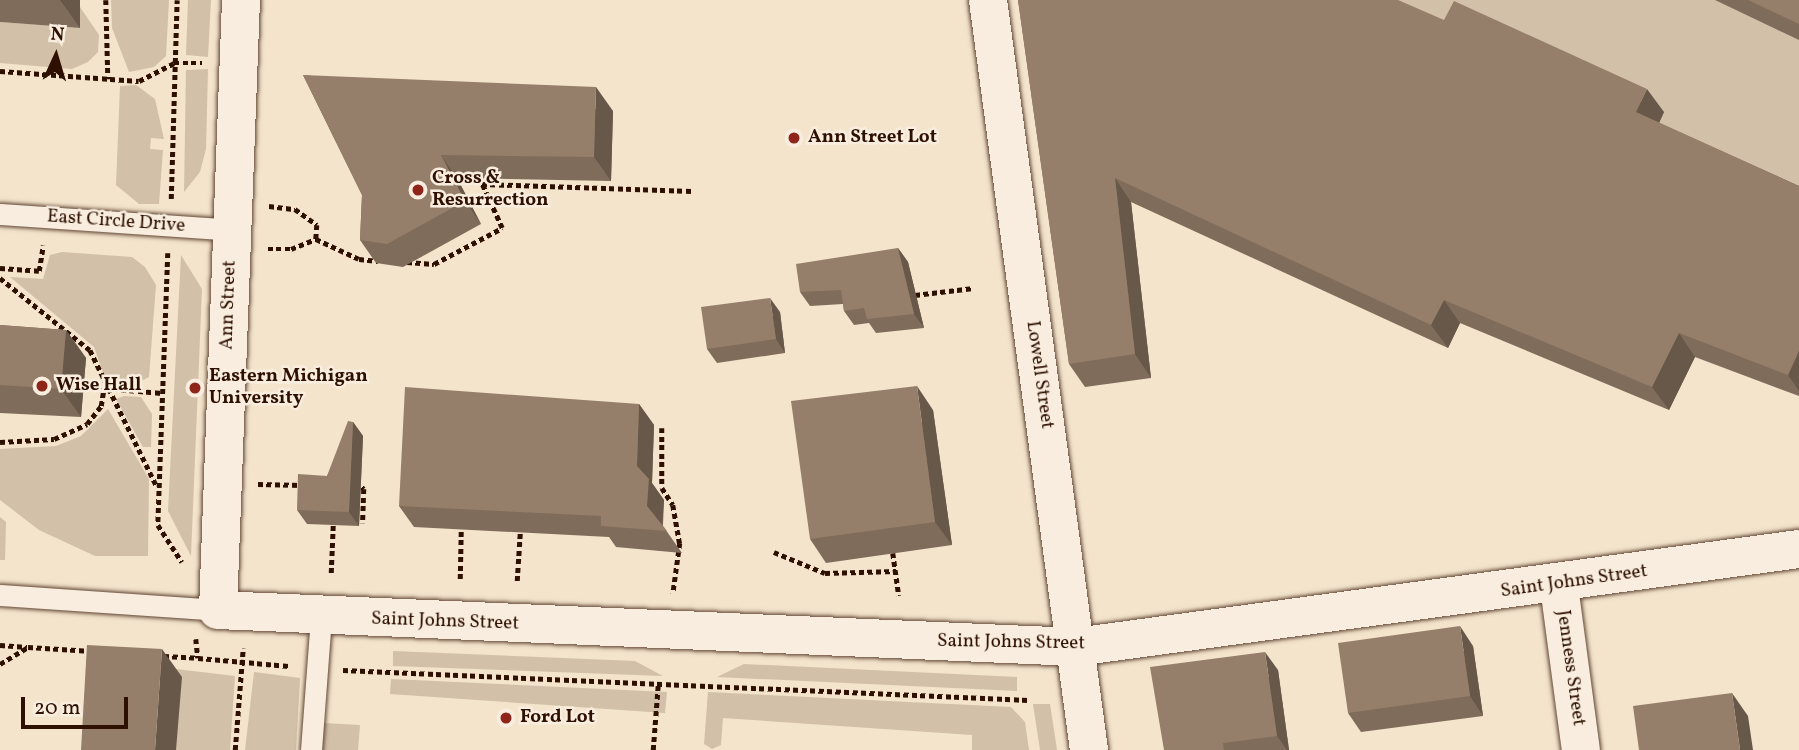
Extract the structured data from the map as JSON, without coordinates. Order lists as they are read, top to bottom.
{
  "streets": {
    "street": [
      "Ann Street",
      "Lowell Street",
      "Saint Johns Street",
      "Jenness Street"
    ],
    "lane": ["East Circle Drive"]
  },
  "crossings": [
    ["East Circle Drive", "Ann Street"],
    ["Ann Street", "Saint Johns Street"],
    ["Lowell Street", "Saint Johns Street"],
    ["Saint Johns Street", "Jenness Street"]
  ],
  "places": [
    "Ann Street Lot",
    "Cross & Resurrection",
    "Wise Hall",
    "Eastern Michigan University",
    "Ford Lot"
  ],
  "scale_bar": "20 m",
  "north": "top"
}
